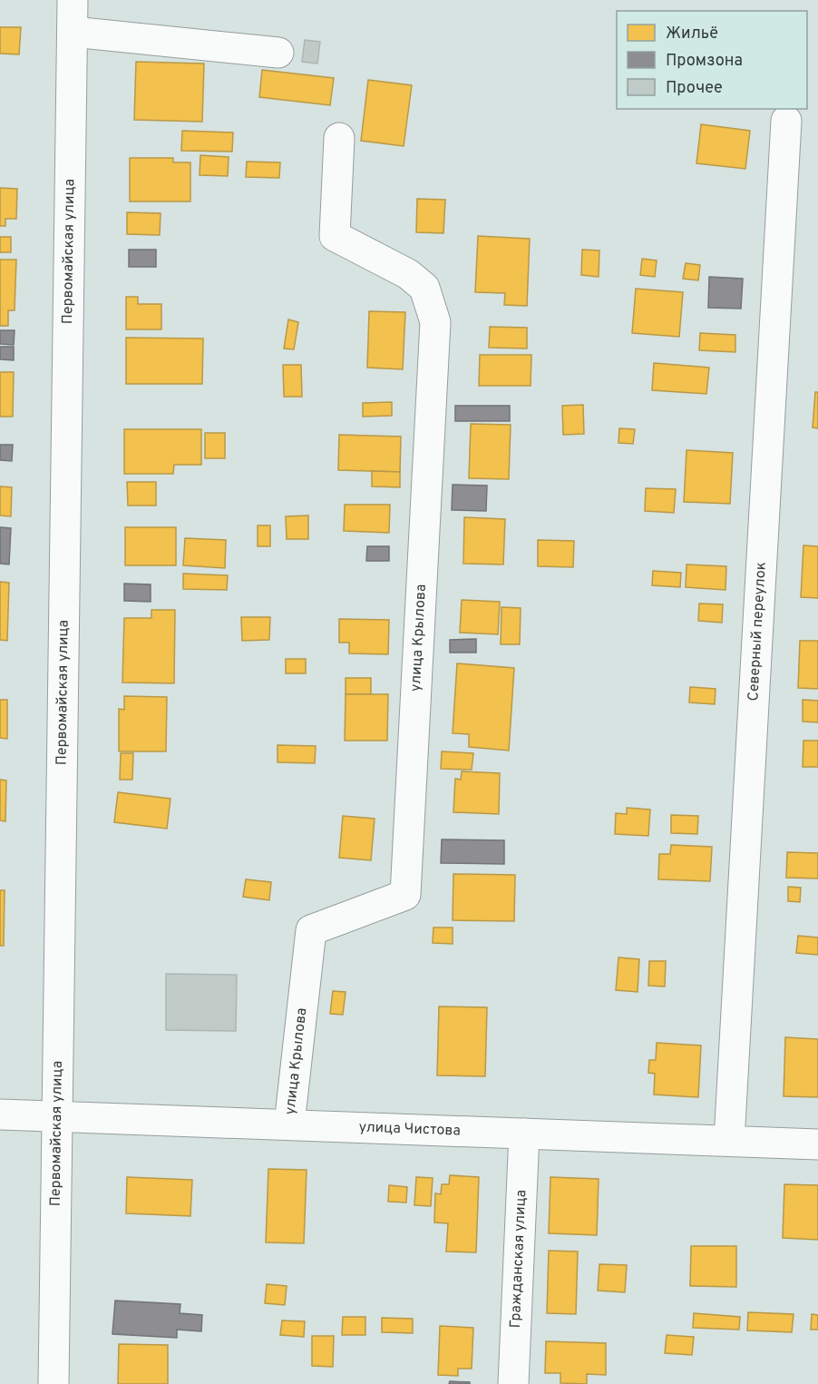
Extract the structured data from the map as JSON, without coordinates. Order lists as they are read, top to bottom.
{
  "streets": {
    "street": [
      "Первомайская улица",
      "Северный переулок",
      "улица Крылова",
      "улица Чистова",
      "Гражданская улица"
    ]
  },
  "crossings": [
    ["Первомайская улица", "улица Чистова"],
    ["Северный переулок", "улица Чистова"],
    ["улица Крылова", "улица Чистова"],
    ["улица Чистова", "Гражданская улица"]
  ],
  "legend": ["Жильё", "Промзона", "Прочее"]
}
